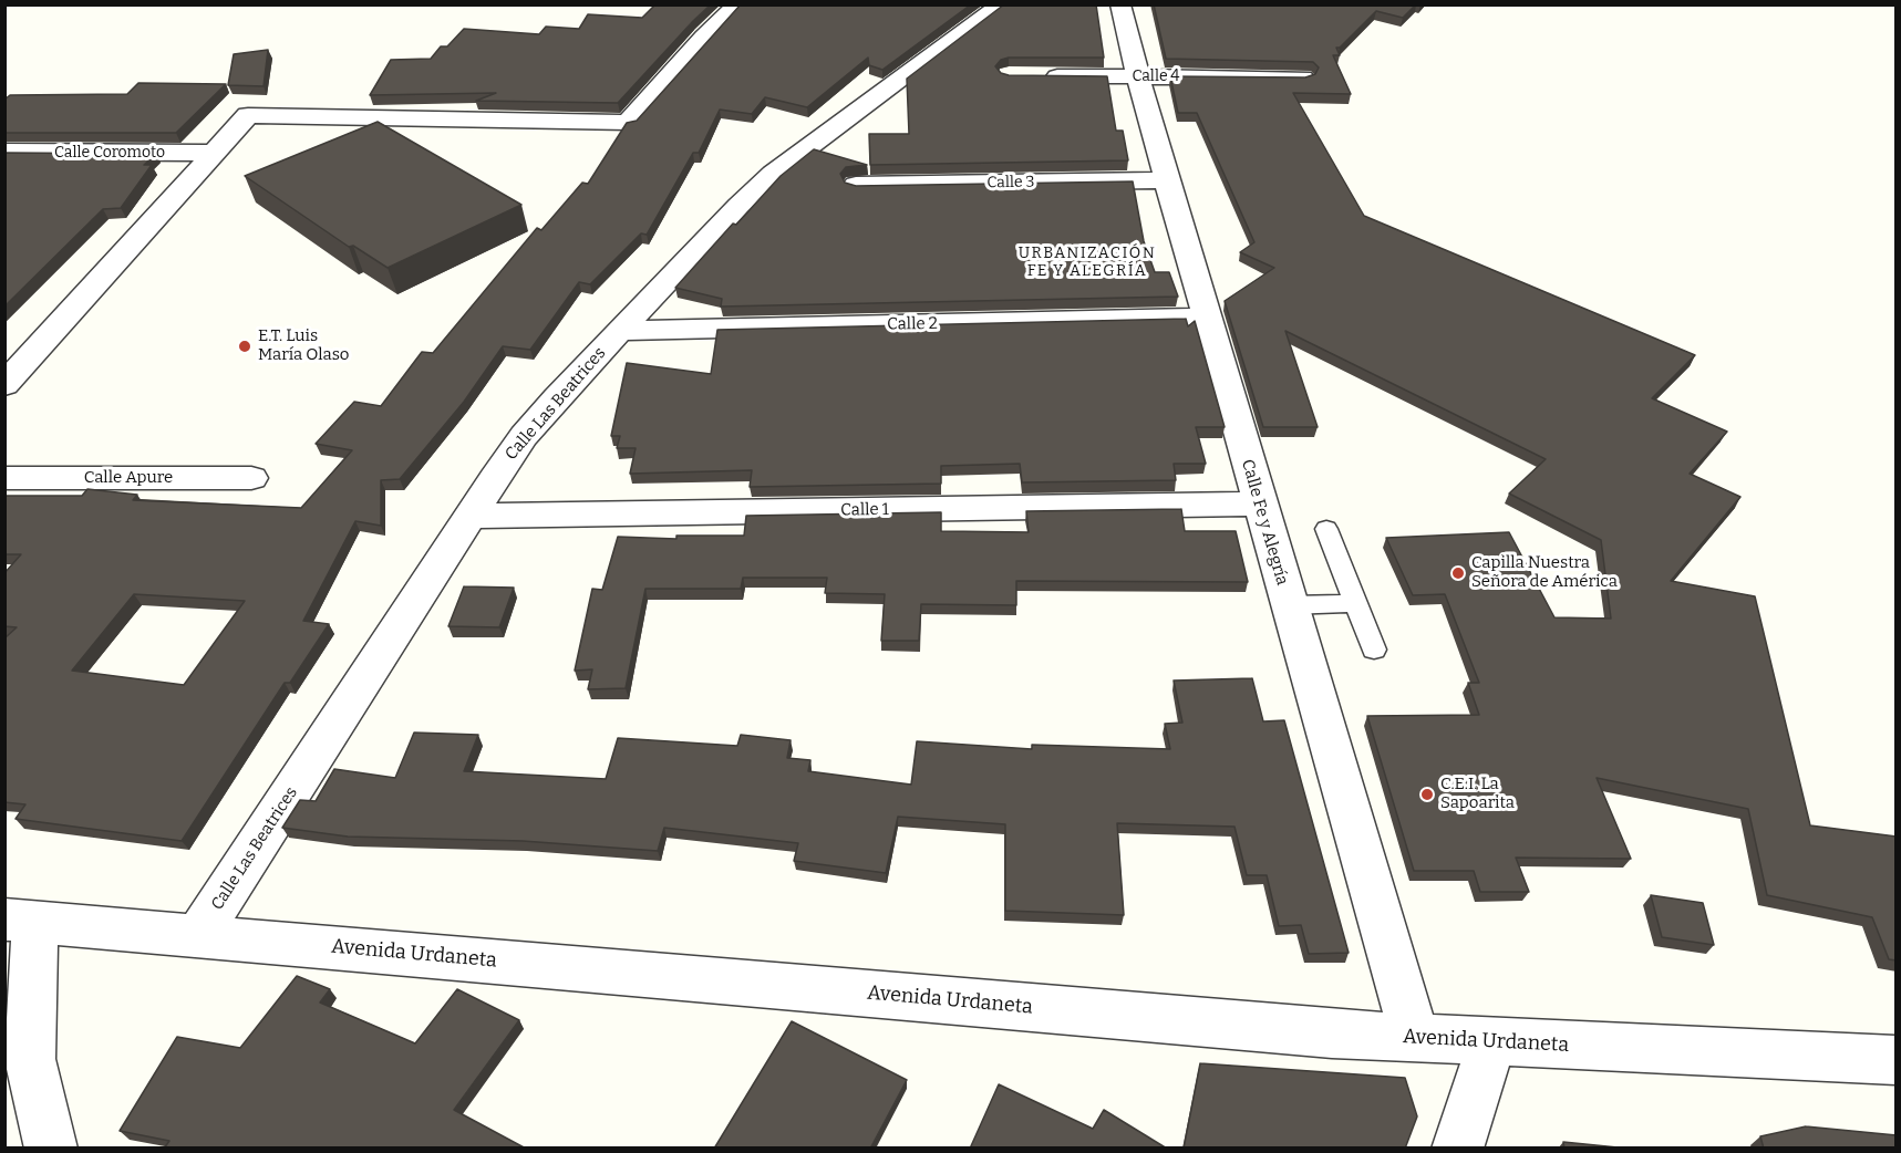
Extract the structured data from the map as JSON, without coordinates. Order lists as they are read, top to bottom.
{
  "streets": {
    "street": [
      "Calle 4",
      "Calle Coromoto",
      "Calle 3",
      "Calle 2",
      "Calle Las Beatrices",
      "Calle Apure",
      "Calle 1",
      "Calle Fe y Alegría",
      "Avenida Urdaneta"
    ]
  },
  "crossings": [
    ["Calle 4", "Calle Fe y Alegría"],
    ["Calle 3", "Calle Fe y Alegría"],
    ["Calle 2", "Calle Las Beatrices"],
    ["Calle 2", "Calle Fe y Alegría"],
    ["Calle Las Beatrices", "Calle 1"],
    ["Calle Las Beatrices", "Avenida Urdaneta"],
    ["Calle 1", "Calle Fe y Alegría"],
    ["Calle Fe y Alegría", "Avenida Urdaneta"]
  ],
  "districts": ["URBANIZACIÓN FE Y ALEGRÍA"],
  "places": ["E.T. Luis María Olaso", "Capilla Nuestra Señora de América", "C.E.I. La Sapoarita"]
}
